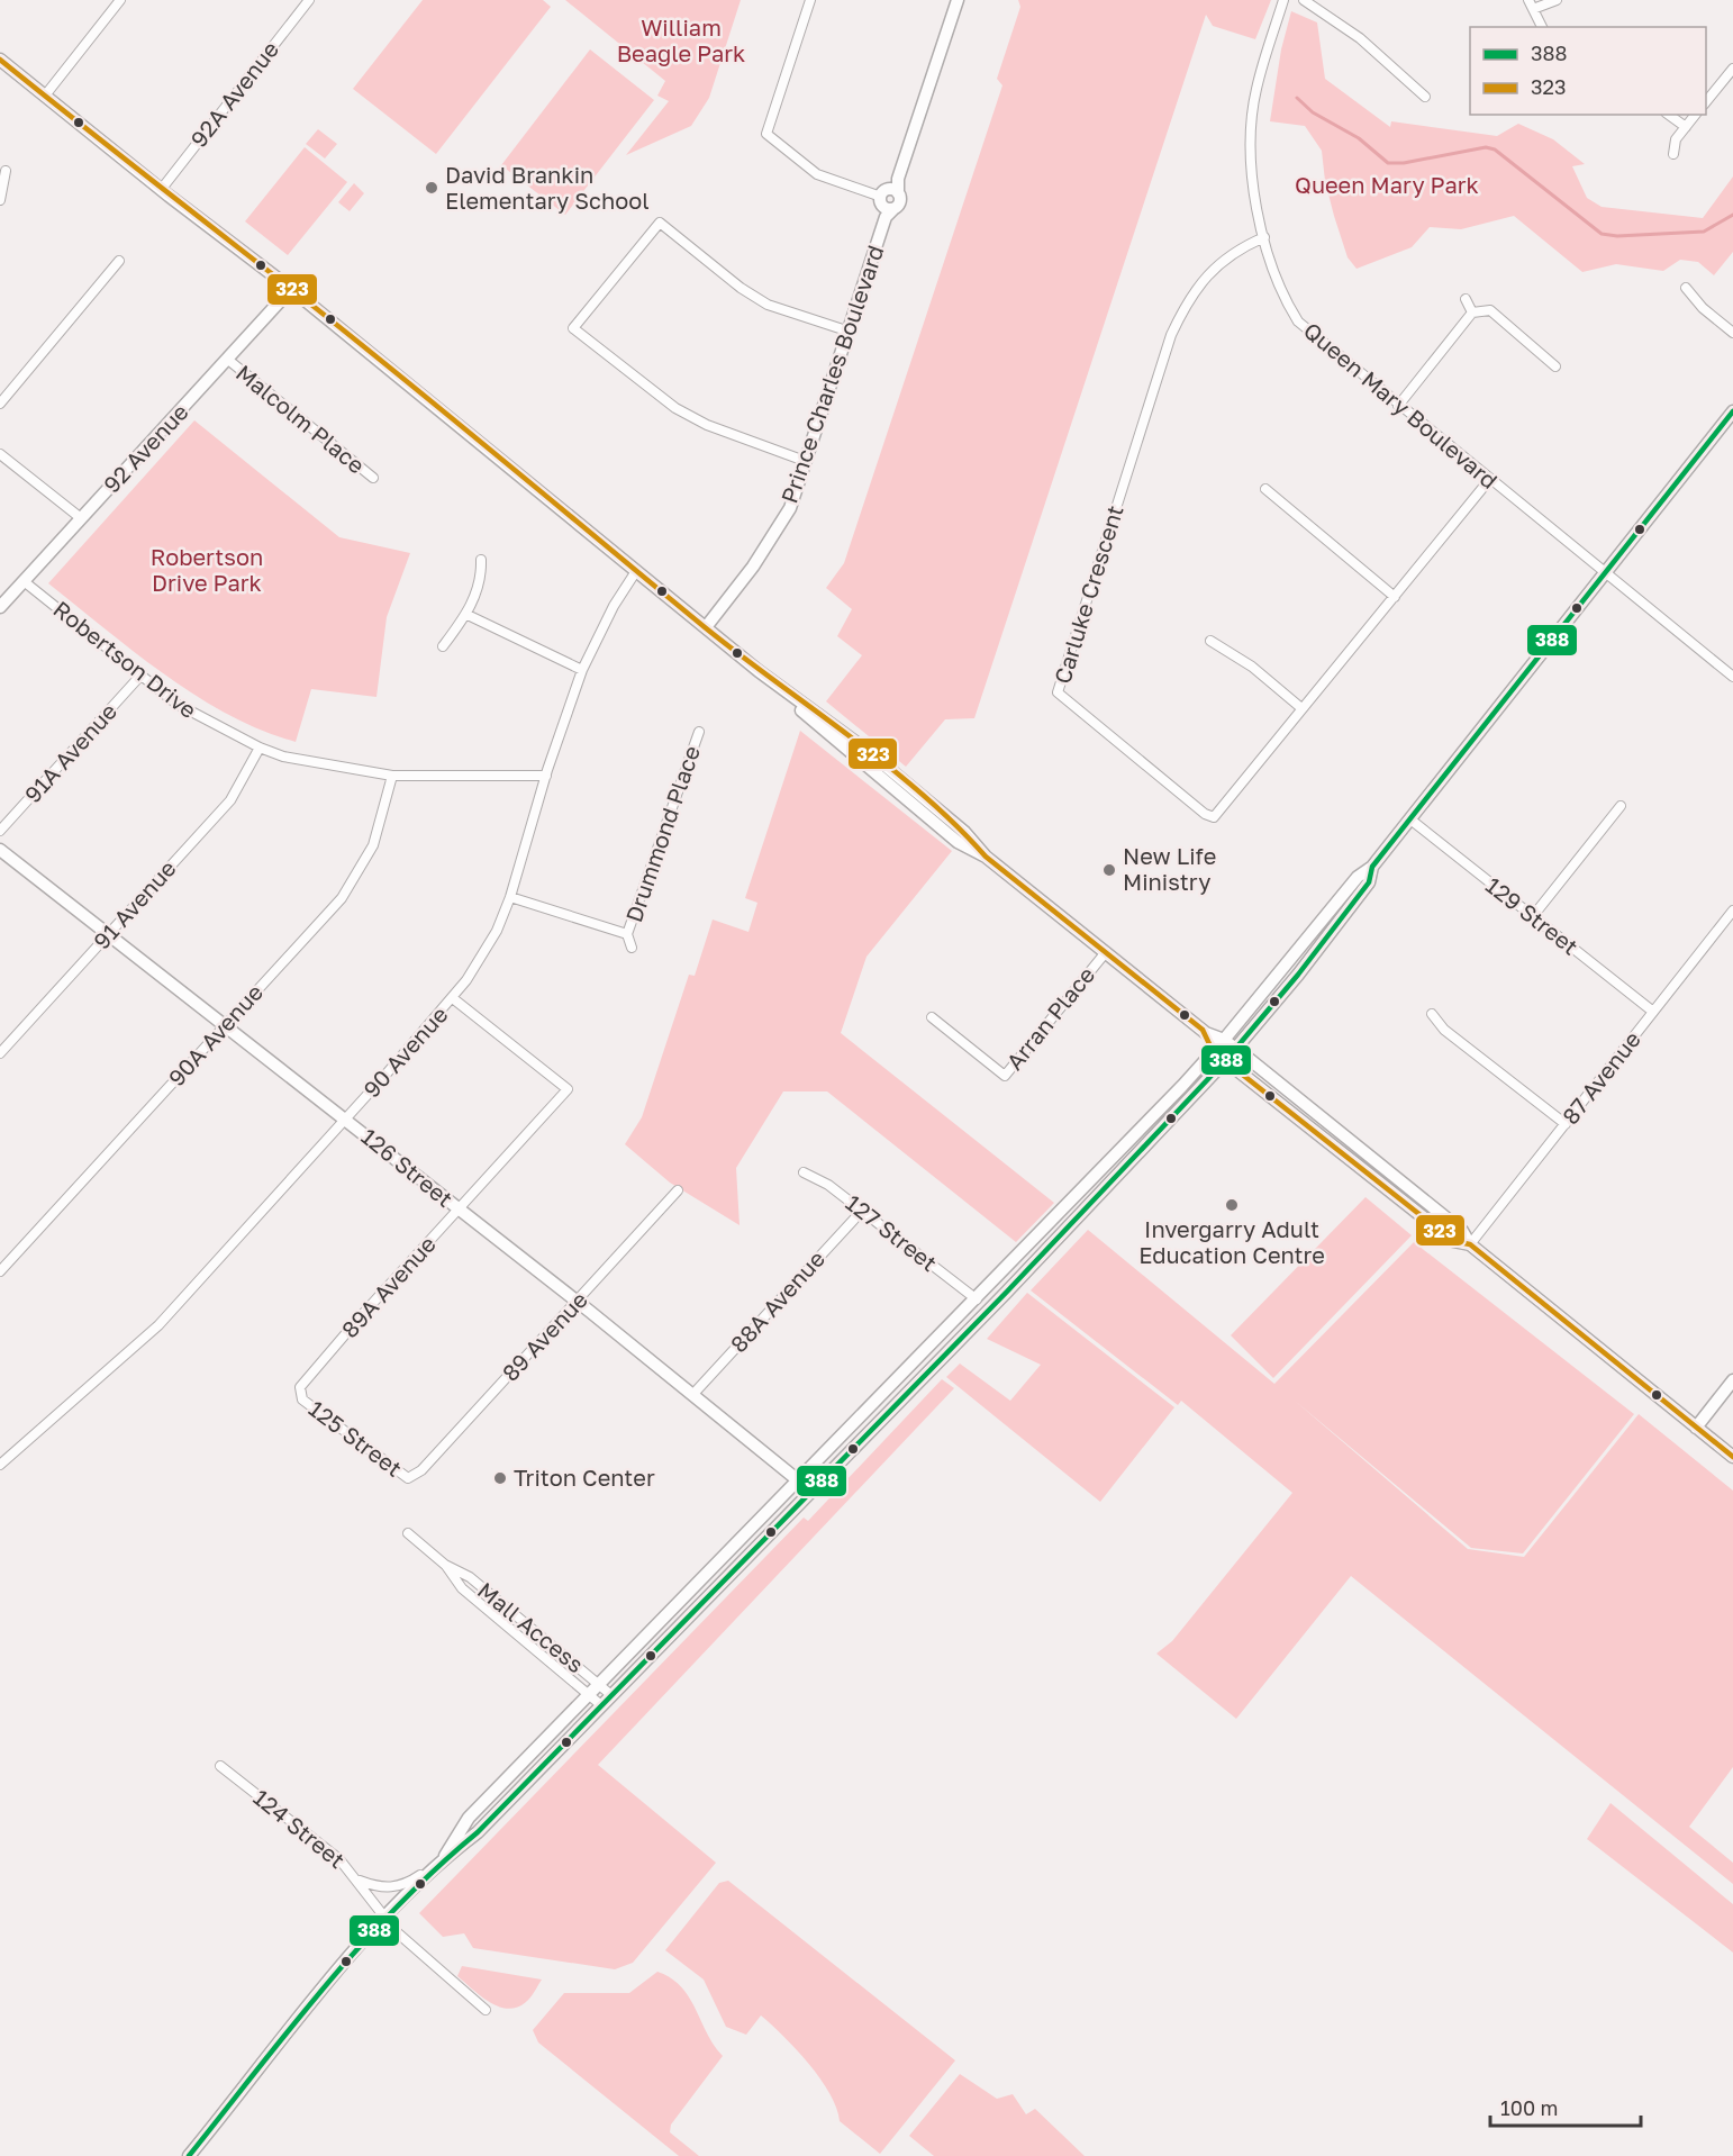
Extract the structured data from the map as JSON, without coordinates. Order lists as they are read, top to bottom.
{
  "streets": {
    "main road": ["Prince Charles Boulevard", "92 Avenue", "126 Street"],
    "street": [
      "92A Avenue",
      "Queen Mary Boulevard",
      "Malcolm Place",
      "Carluke Crescent",
      "Robertson Drive",
      "91A Avenue",
      "Drummond Place",
      "91 Avenue",
      "129 Street",
      "Arran Place",
      "90A Avenue",
      "90 Avenue",
      "87 Avenue",
      "127 Street",
      "89A Avenue",
      "88A Avenue",
      "89 Avenue",
      "125 Street",
      "Mall Access",
      "124 Street"
    ]
  },
  "crossings": [
    ["Queen Mary Boulevard", "Carluke Crescent"],
    ["Malcolm Place", "92 Avenue"],
    ["92 Avenue", "Robertson Drive"],
    ["Robertson Drive", "91A Avenue"],
    ["Robertson Drive", "91 Avenue"],
    ["Robertson Drive", "90A Avenue"],
    ["Robertson Drive", "90 Avenue"],
    ["Drummond Place", "90 Avenue"],
    ["91 Avenue", "126 Street"],
    ["129 Street", "87 Avenue"],
    ["90A Avenue", "126 Street"],
    ["90 Avenue", "126 Street"],
    ["90 Avenue", "89A Avenue"],
    ["126 Street", "89A Avenue"],
    ["126 Street", "88A Avenue"],
    ["126 Street", "89 Avenue"],
    ["127 Street", "88A Avenue"],
    ["89A Avenue", "125 Street"],
    ["89 Avenue", "125 Street"]
  ],
  "parks": ["William Beagle Park", "Queen Mary Park", "Robertson Drive Park"],
  "places": [
    "David Brankin Elementary School",
    "New Life Ministry",
    "Invergarry Adult Education Centre",
    "Triton Center"
  ],
  "lines": ["transit line 323", "transit line 388"],
  "legend": ["388", "323"],
  "scale_bar": "100 m"
}
